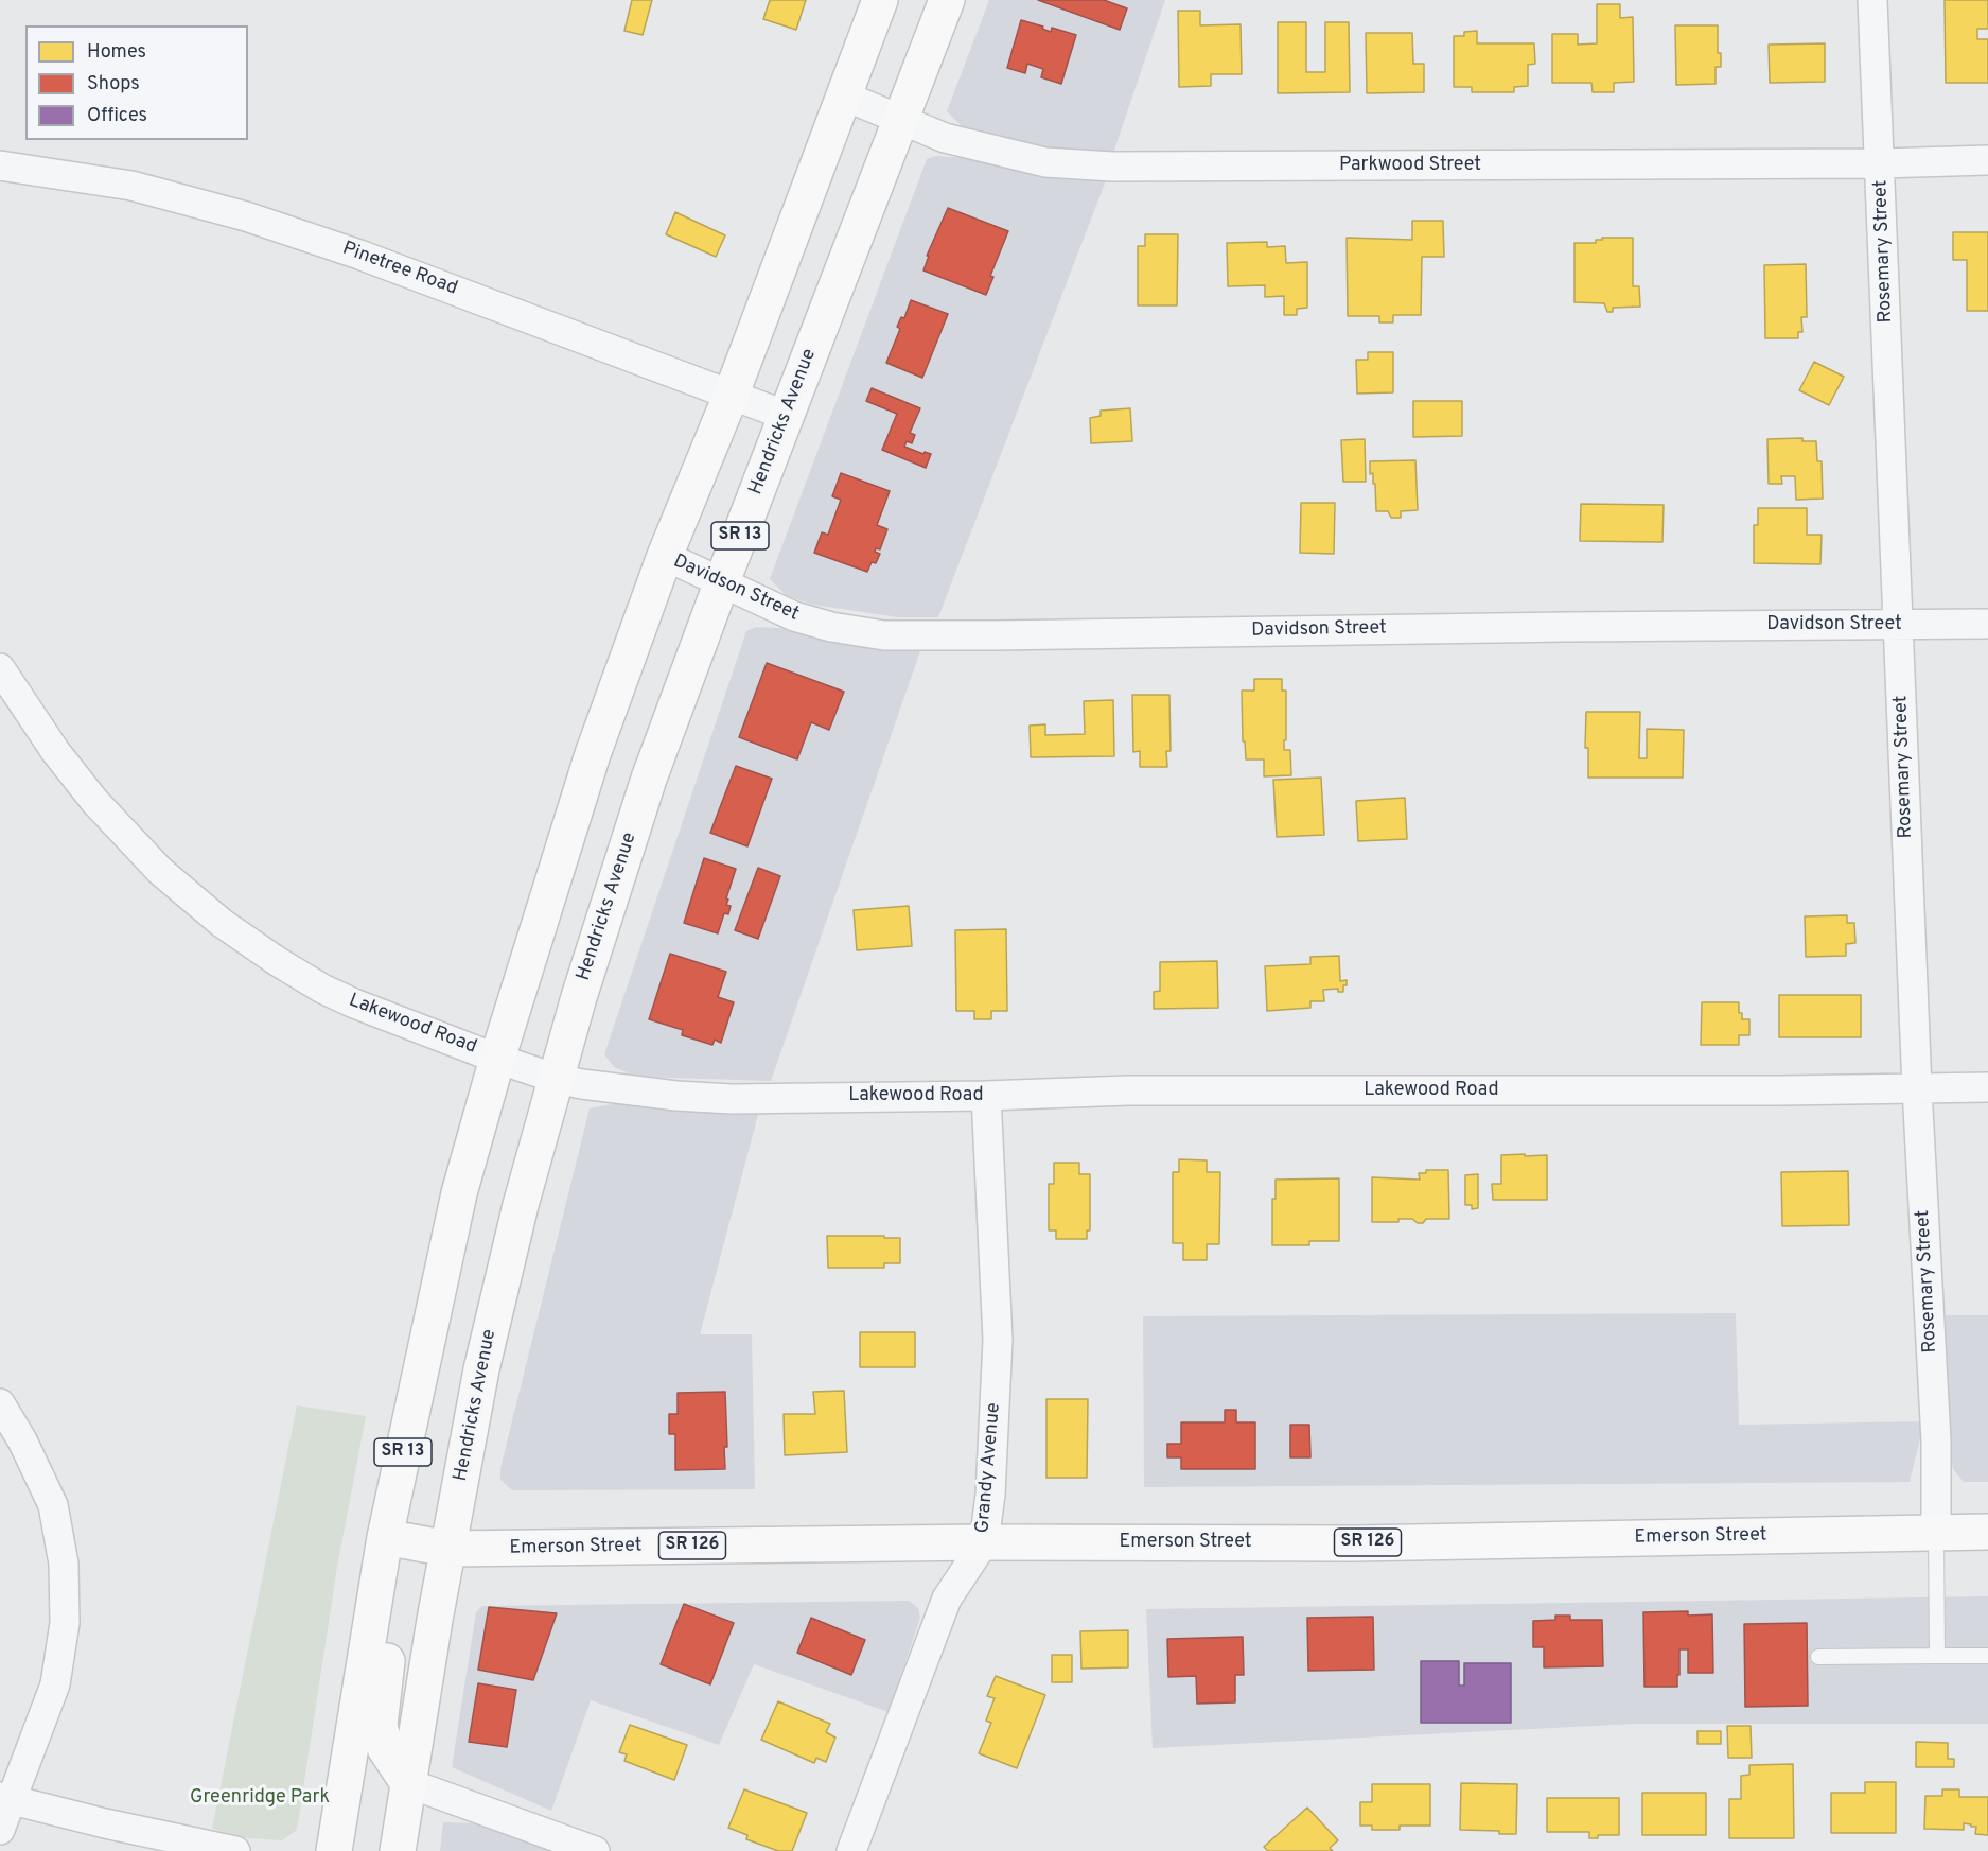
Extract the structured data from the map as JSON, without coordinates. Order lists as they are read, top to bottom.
{
  "streets": {
    "main road": [
      "Hendricks Avenue",
      "SR 13",
      "Emerson Street",
      "SR 126"
    ],
    "street": [
      "Parkwood Street",
      "Rosemary Street",
      "Pinetree Road",
      "Davidson Street",
      "Lakewood Road",
      "Grandy Avenue"
    ]
  },
  "crossings": [
    ["Parkwood Street", "Rosemary Street"],
    ["Parkwood Street", "Hendricks Avenue"],
    ["Parkwood Street", "SR 13"],
    ["Rosemary Street", "Davidson Street"],
    ["Rosemary Street", "Lakewood Road"],
    ["Rosemary Street", "Emerson Street"],
    ["Pinetree Road", "Hendricks Avenue"],
    ["Pinetree Road", "SR 13"],
    ["Hendricks Avenue", "Davidson Street"],
    ["Hendricks Avenue", "Lakewood Road"],
    ["Hendricks Avenue", "Emerson Street"],
    ["SR 13", "Davidson Street"],
    ["SR 13", "Lakewood Road"],
    ["SR 13", "Emerson Street"],
    ["Lakewood Road", "Grandy Avenue"],
    ["Grandy Avenue", "Emerson Street"]
  ],
  "parks": ["Greenridge Park"],
  "legend": ["Homes", "Shops", "Offices"]
}
